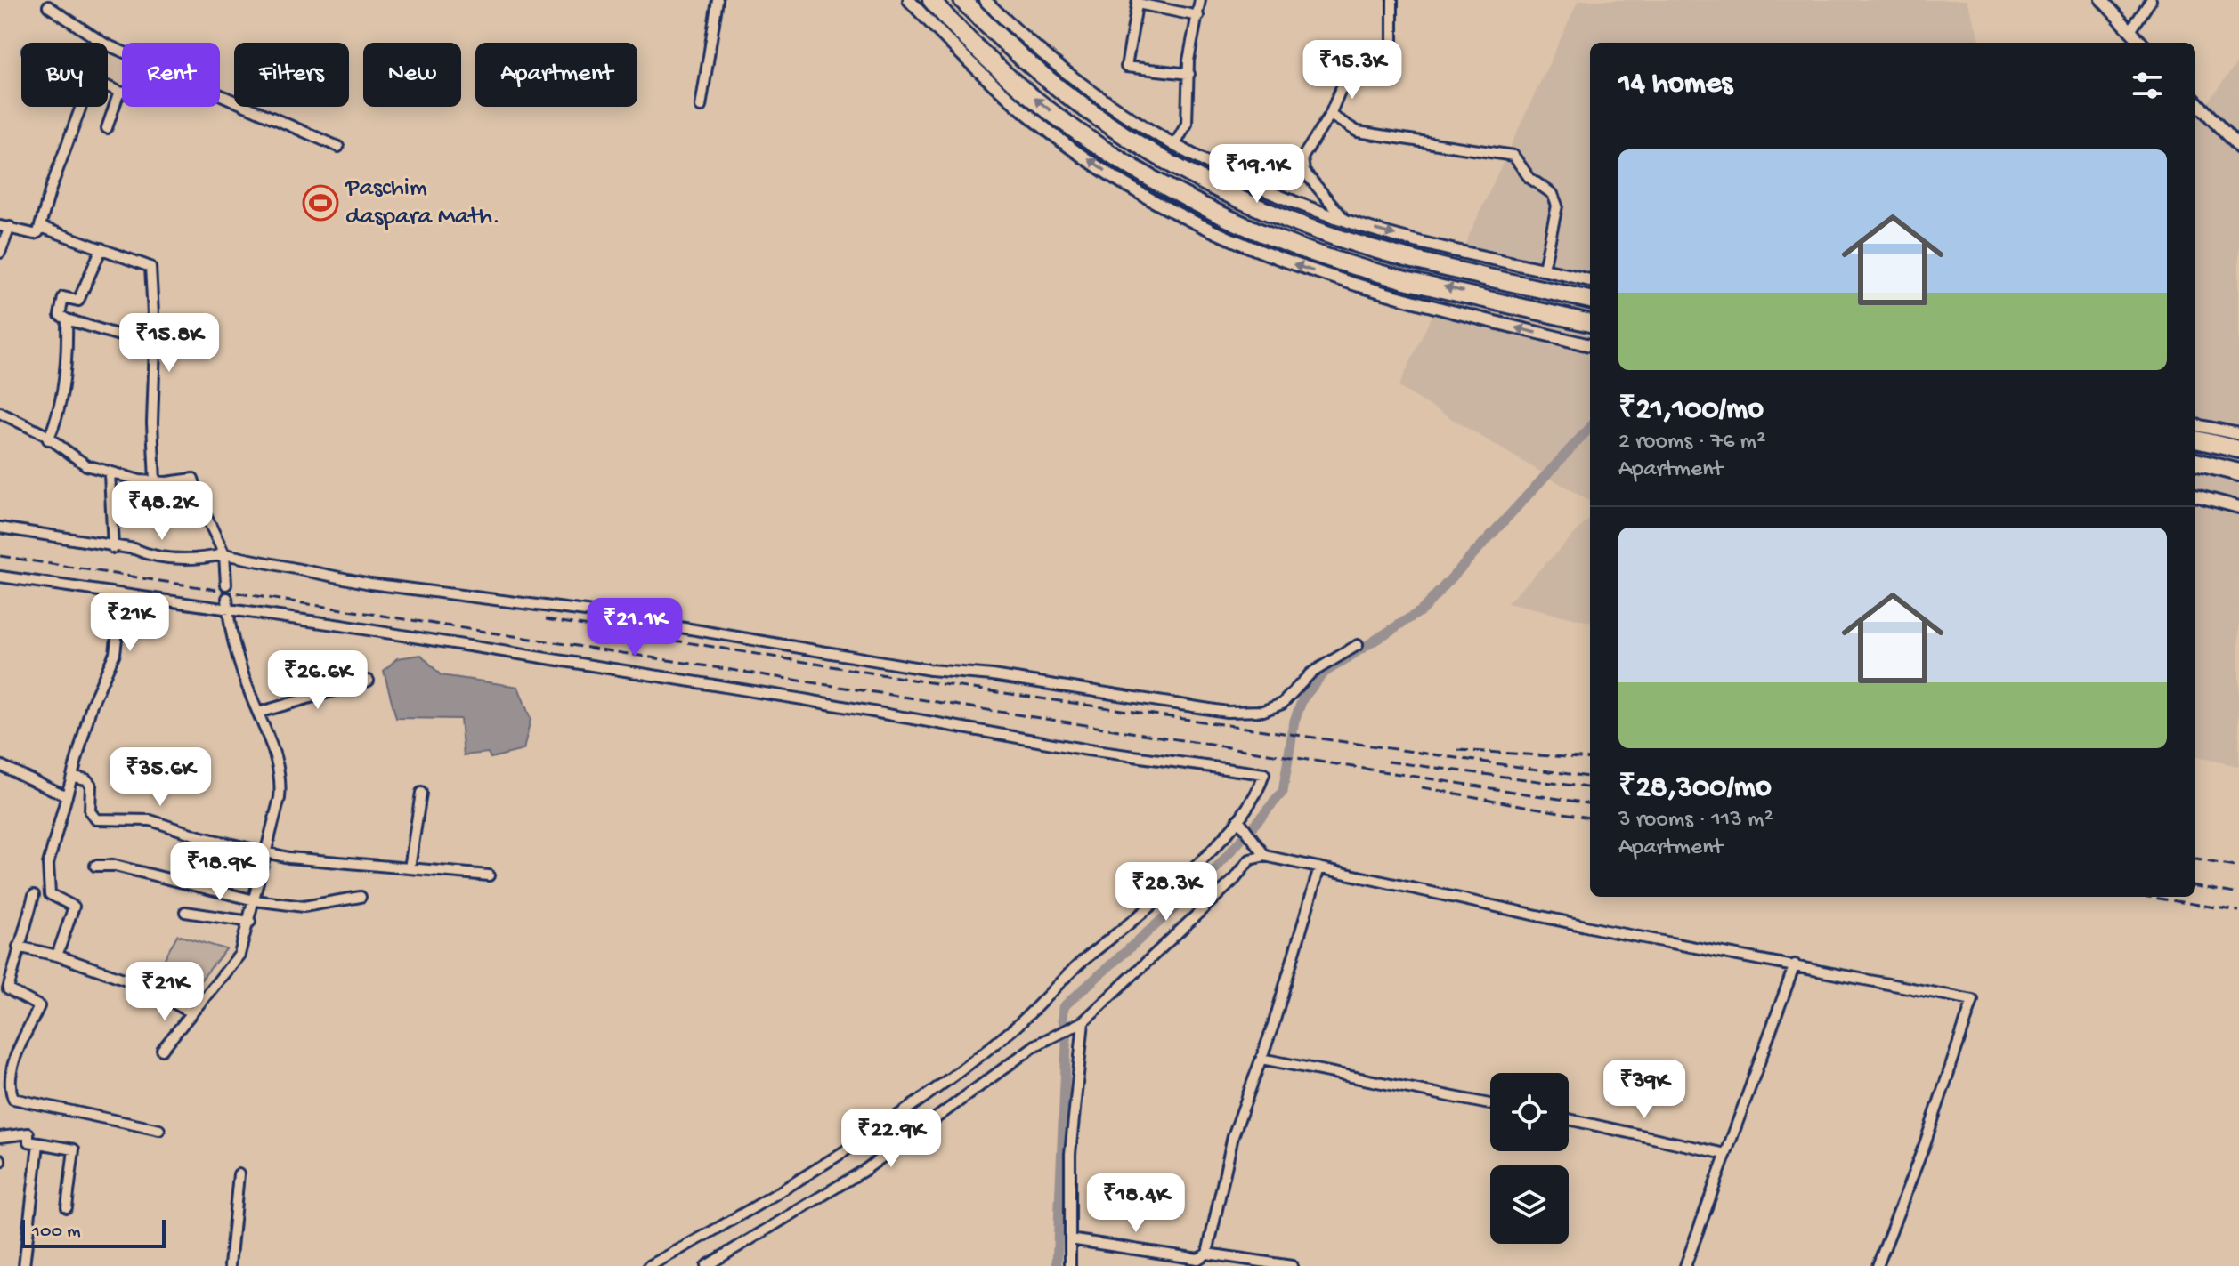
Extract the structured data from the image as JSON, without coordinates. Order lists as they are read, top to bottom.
{
  "places": {
    "sports": ["Paschim daspara Math."]
  },
  "scale_bar": "100 m",
  "page": {
    "price": [
      "₹15.3K",
      "₹19.1K",
      "₹15.8K",
      "₹48.2K",
      "₹21K",
      "₹21.1K",
      "₹26.6K",
      "₹35.6K",
      "₹18.9K",
      "₹28.3K",
      "₹21K",
      "₹39K",
      "₹22.9K",
      "₹18.4K"
    ],
    "chip": [
      "Buy",
      "Rent",
      "Filters",
      "New",
      "Apartment"
    ],
    "heading": "14 homes",
    "list": [
      {
        "name": "₹21,100/mo",
        "note": "2 rooms · 76 m² · Apartment"
      },
      {
        "name": "₹28,300/mo",
        "note": "3 rooms · 113 m² · Apartment"
      }
    ],
    "scale": "100 m"
  }
}
